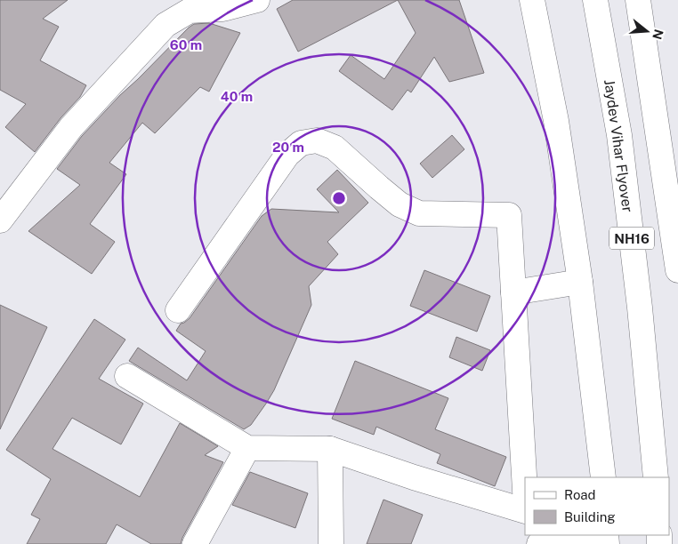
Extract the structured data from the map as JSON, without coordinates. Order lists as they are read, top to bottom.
{
  "streets": {
    "main road": ["Jaydev Vihar Flyover", "NH16"]
  },
  "legend": ["Road", "Building"],
  "north": "right",
  "rings": ["60 m", "40 m", "20 m"]
}
